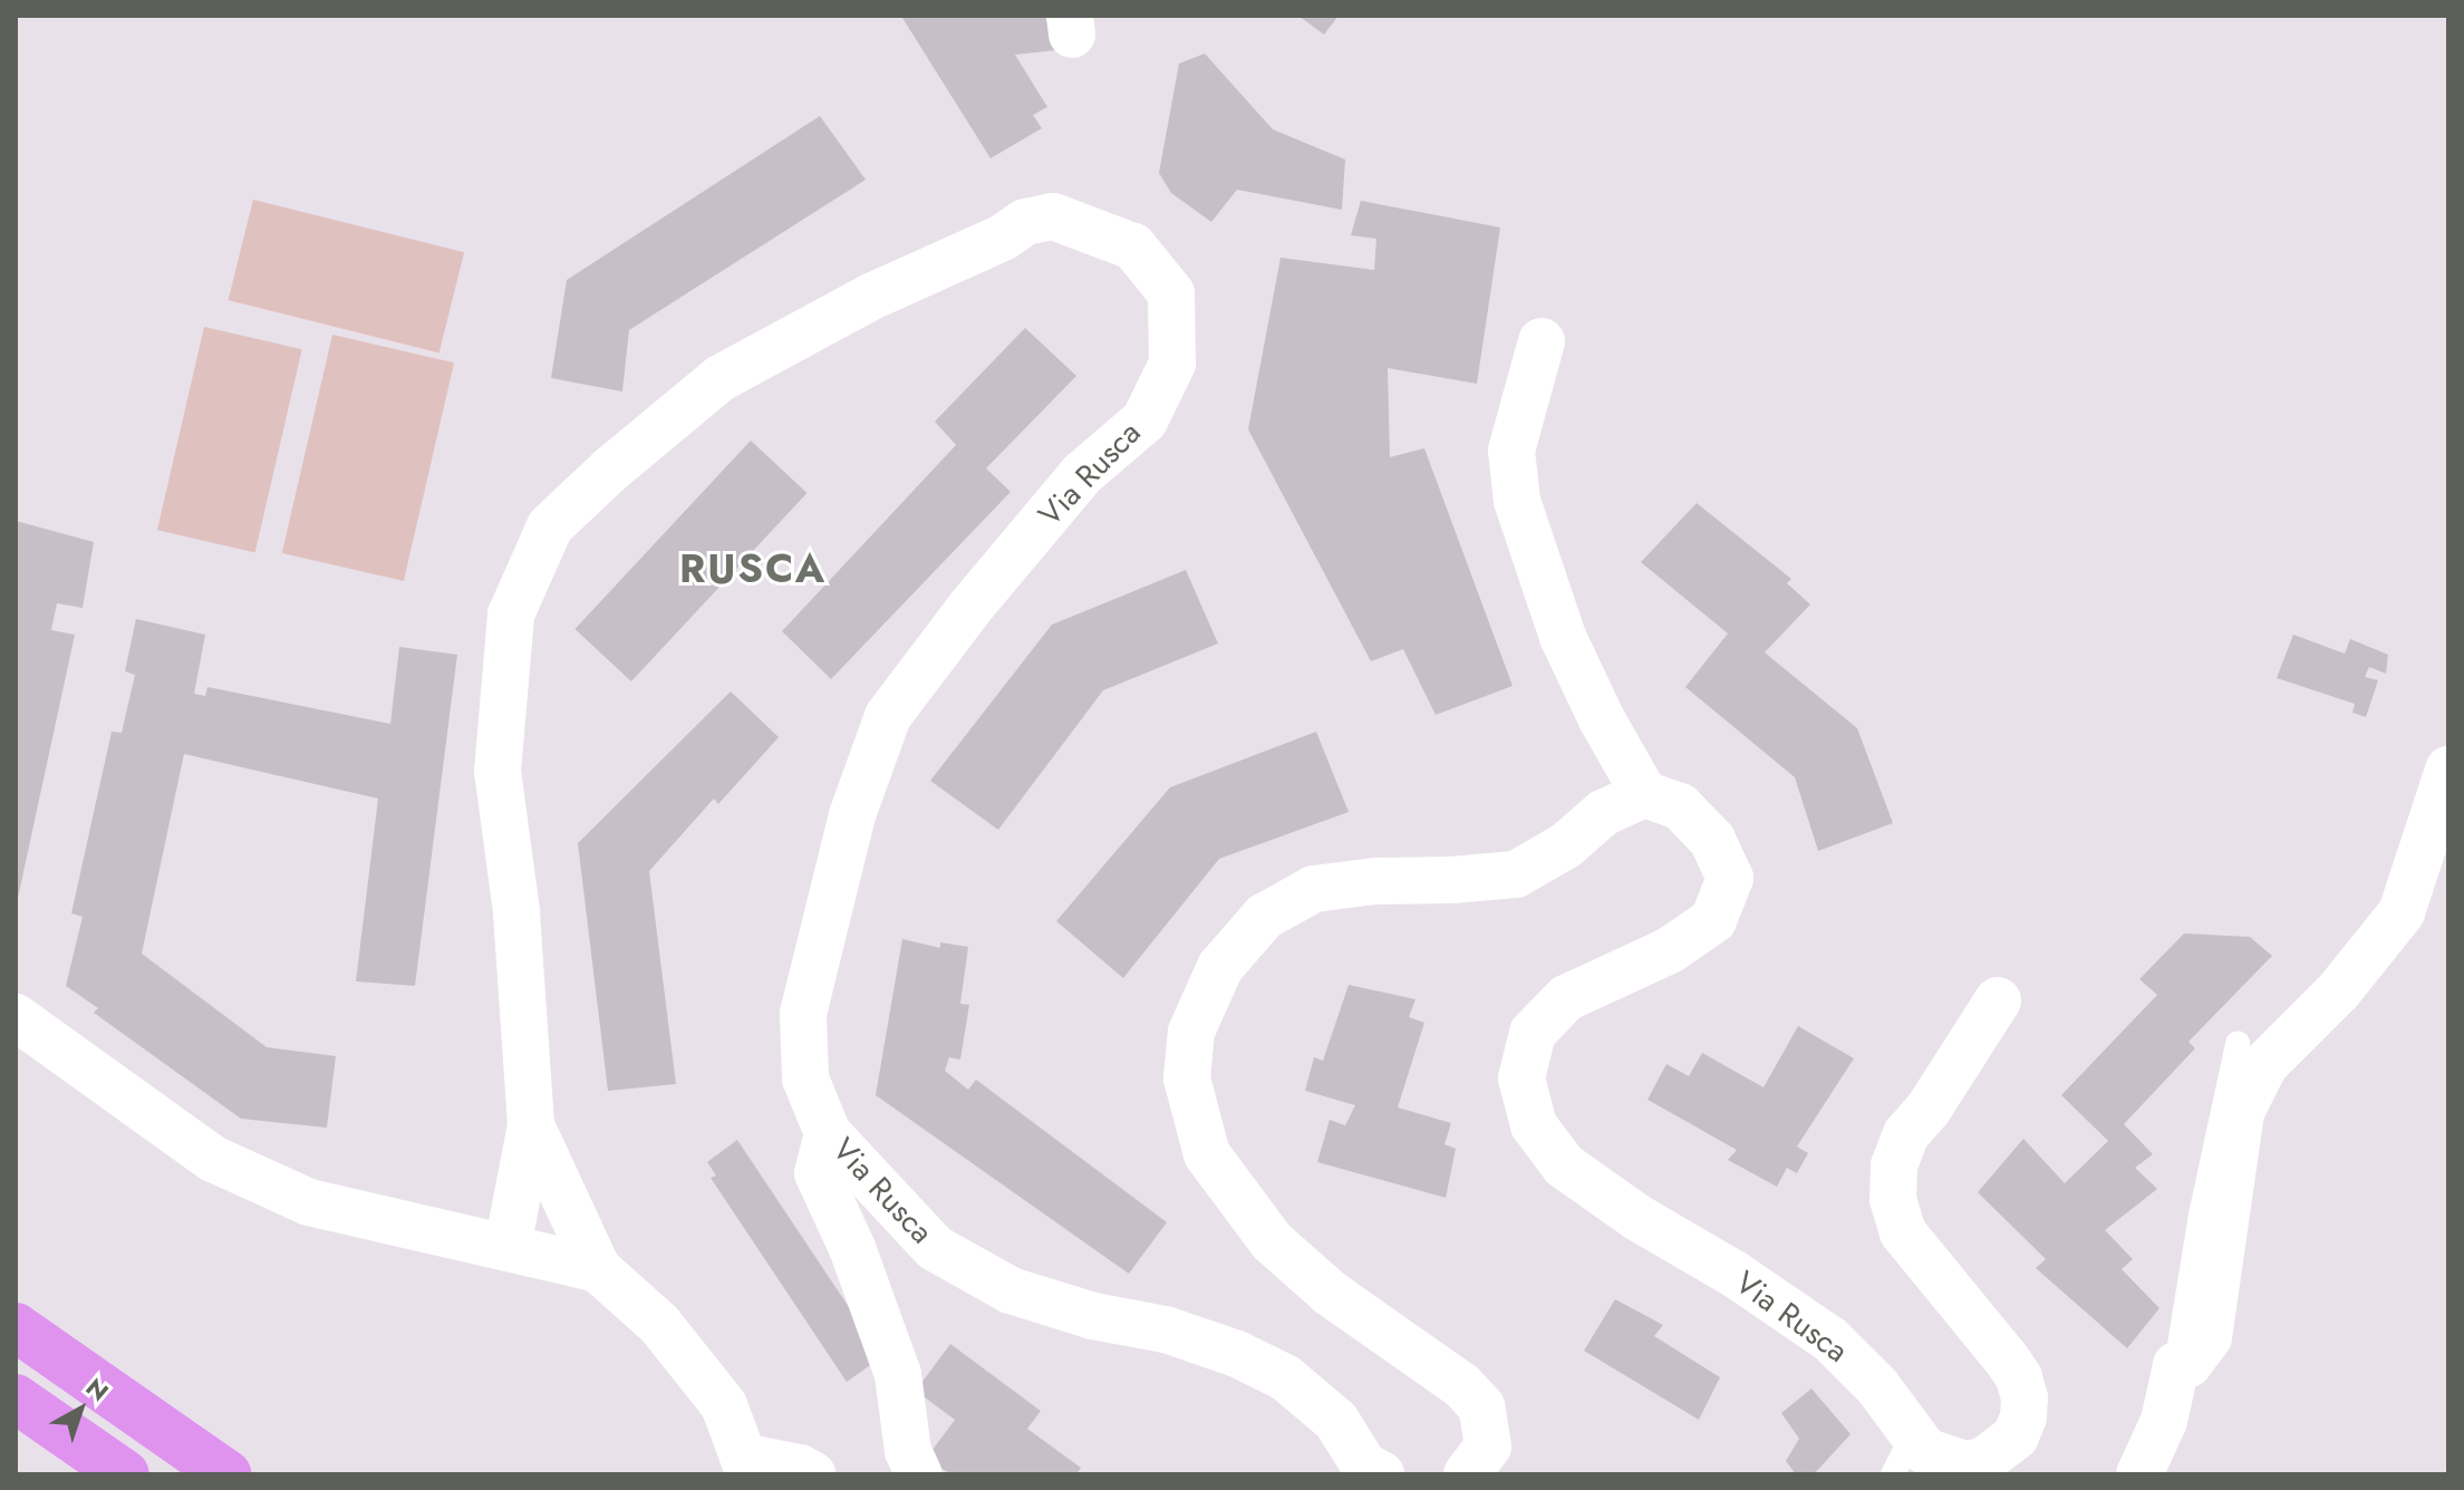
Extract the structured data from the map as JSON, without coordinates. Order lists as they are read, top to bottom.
{
  "streets": {
    "street": ["Via Rusca"]
  },
  "districts": ["RUSCA"],
  "north": "top right"
}
